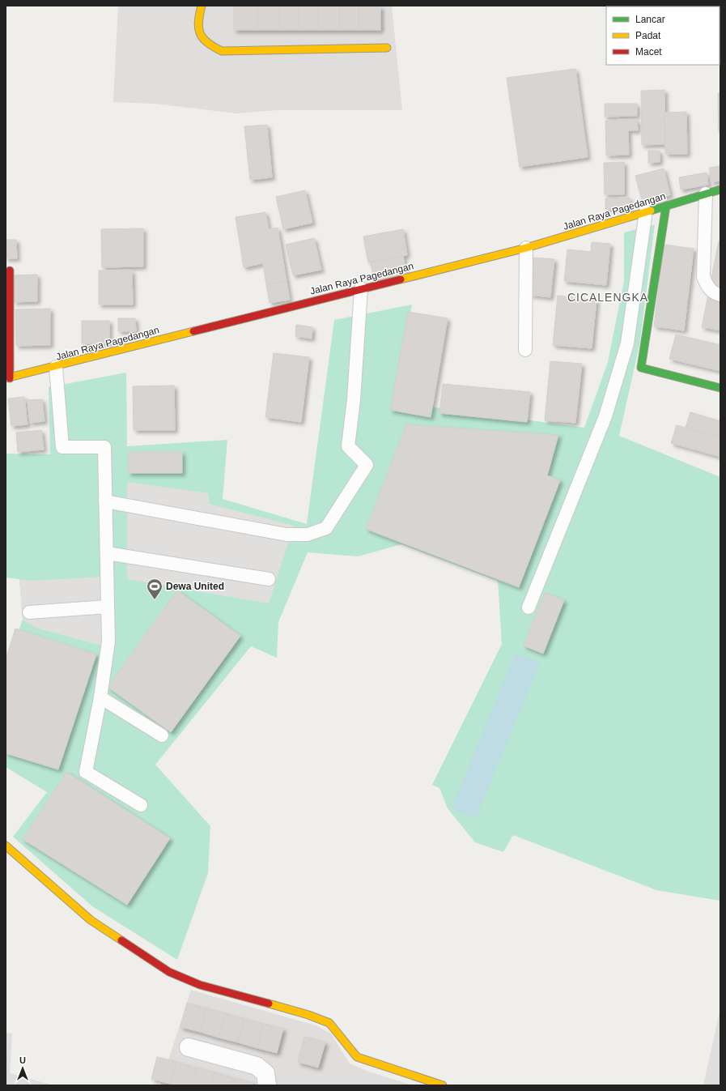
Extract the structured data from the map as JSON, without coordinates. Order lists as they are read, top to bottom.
{
  "streets": {
    "street": ["Jalan Raya Pagedangan"]
  },
  "districts": ["CICALENGKA"],
  "places": {
    "sports": ["Dewa United"]
  },
  "legend": ["Lancar", "Padat", "Macet"],
  "north": "top"
}
